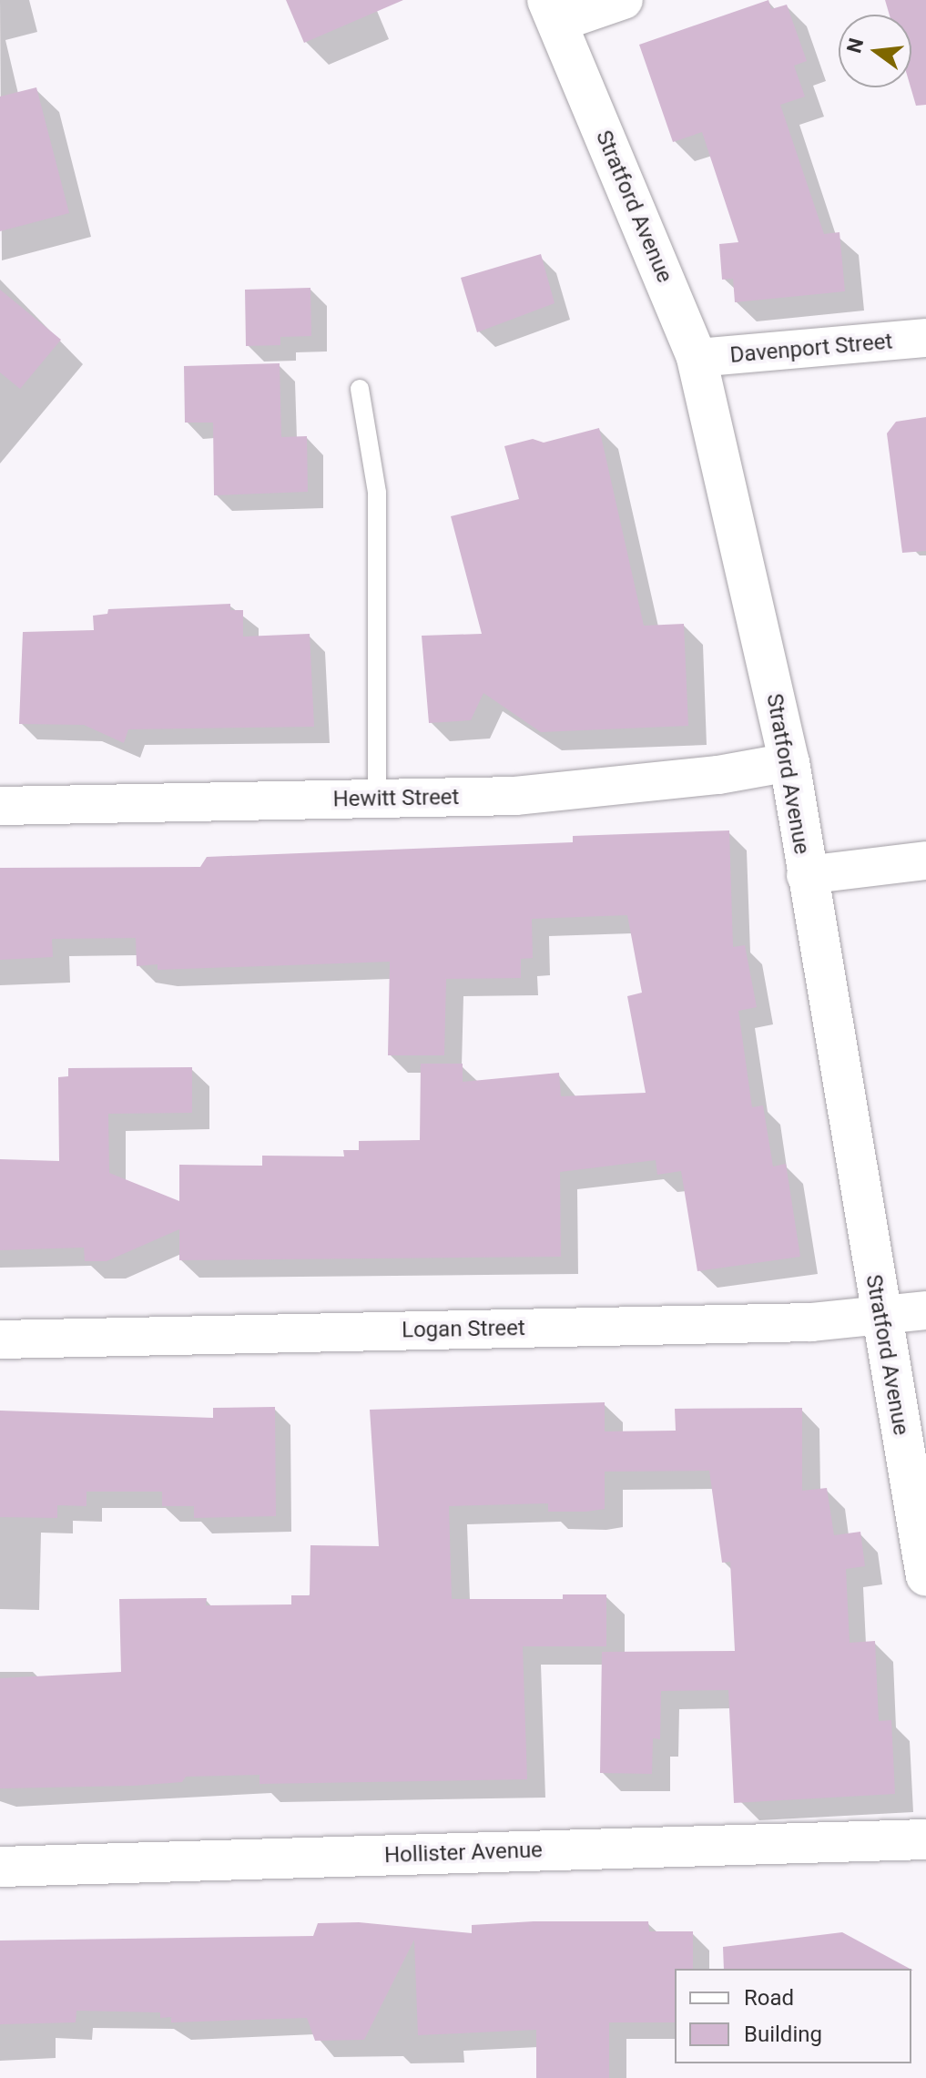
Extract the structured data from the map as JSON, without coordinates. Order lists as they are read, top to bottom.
{
  "streets": {
    "main road": ["Stratford Avenue", "Hollister Avenue"],
    "street": ["Davenport Street", "Hewitt Street", "Logan Street"]
  },
  "crossings": [
    ["Stratford Avenue", "Davenport Street"],
    ["Stratford Avenue", "Hewitt Street"],
    ["Stratford Avenue", "Logan Street"]
  ],
  "legend": ["Road", "Building"],
  "north": "left"
}
